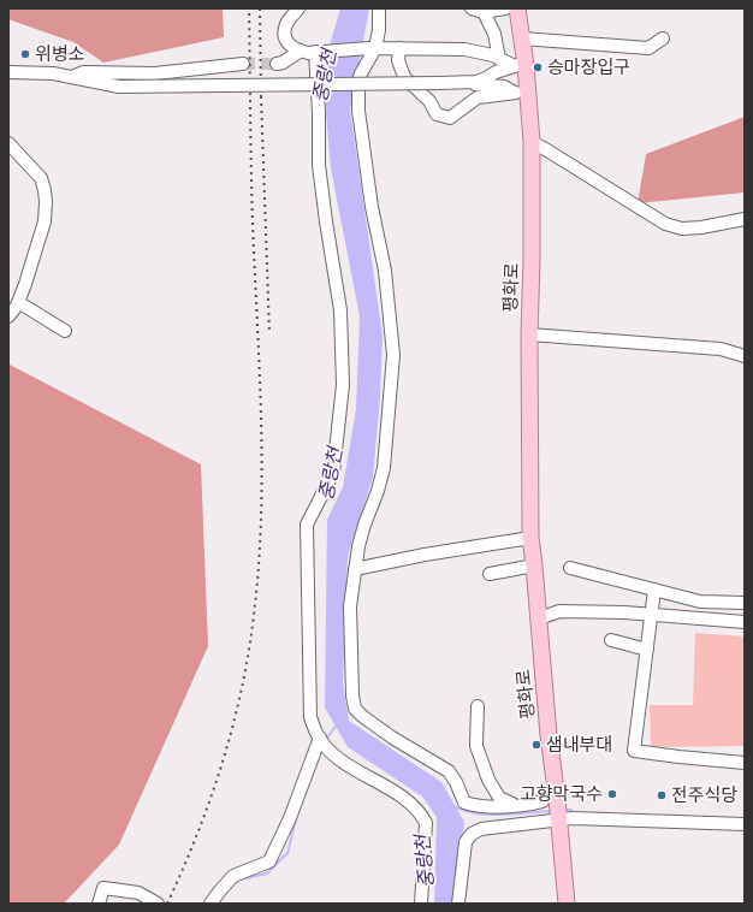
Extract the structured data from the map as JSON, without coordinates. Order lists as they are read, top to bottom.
{
  "streets": {
    "main road": ["평화로"]
  },
  "water": ["중랑천"],
  "places": [
    "위병소",
    "승마장입구",
    "샘내부대",
    "고향막국수",
    "전주식당"
  ]
}
